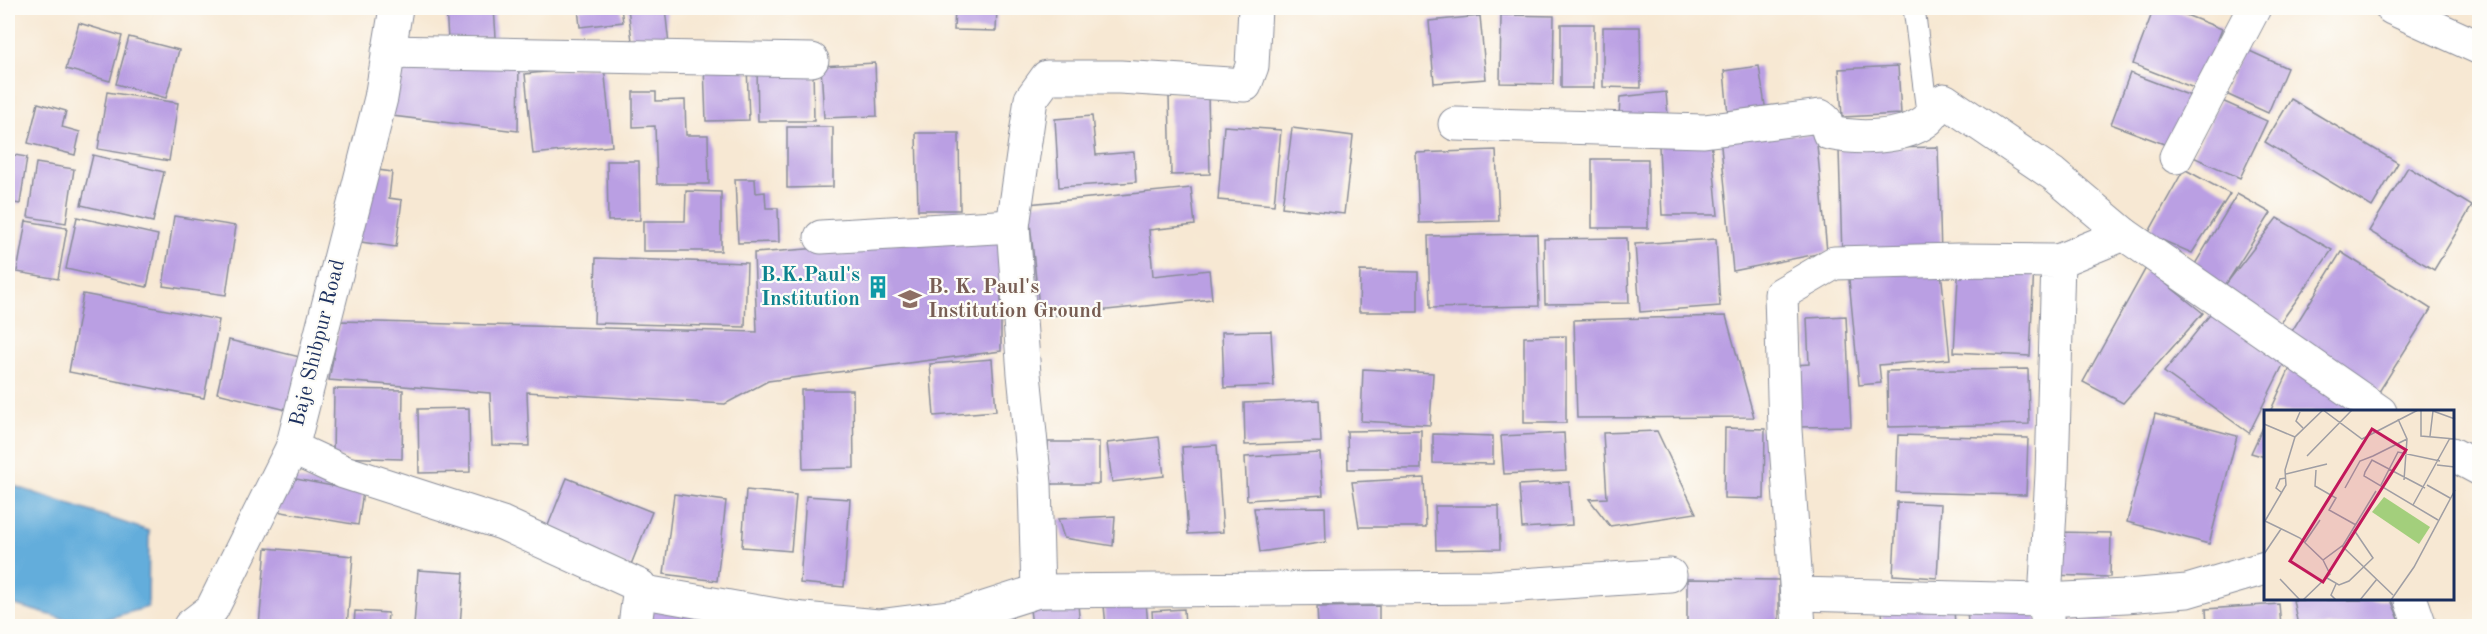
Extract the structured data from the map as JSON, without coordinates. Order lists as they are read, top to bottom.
{
  "streets": {
    "street": ["Baje Shibpur Road"]
  },
  "places": {
    "building": ["B.K.Paul's Institution"],
    "school or university": ["B. K. Paul's Institution Ground"]
  }
}
